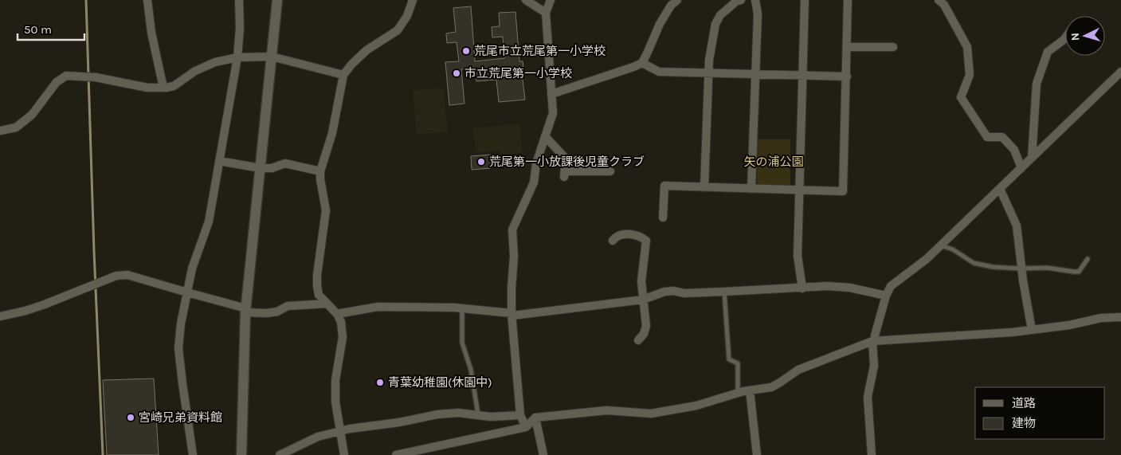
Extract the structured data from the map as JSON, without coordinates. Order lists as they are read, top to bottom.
{
  "parks": ["矢の浦公園"],
  "places": [
    "荒尾市立荒尾第一小学校",
    "市立荒尾第一小学校",
    "荒尾第一小放課後児童クラブ",
    "青葉幼稚園(休園中)",
    "宮崎兄弟資料館"
  ],
  "legend": ["道路", "建物"],
  "scale_bar": "50 m",
  "north": "left"
}
